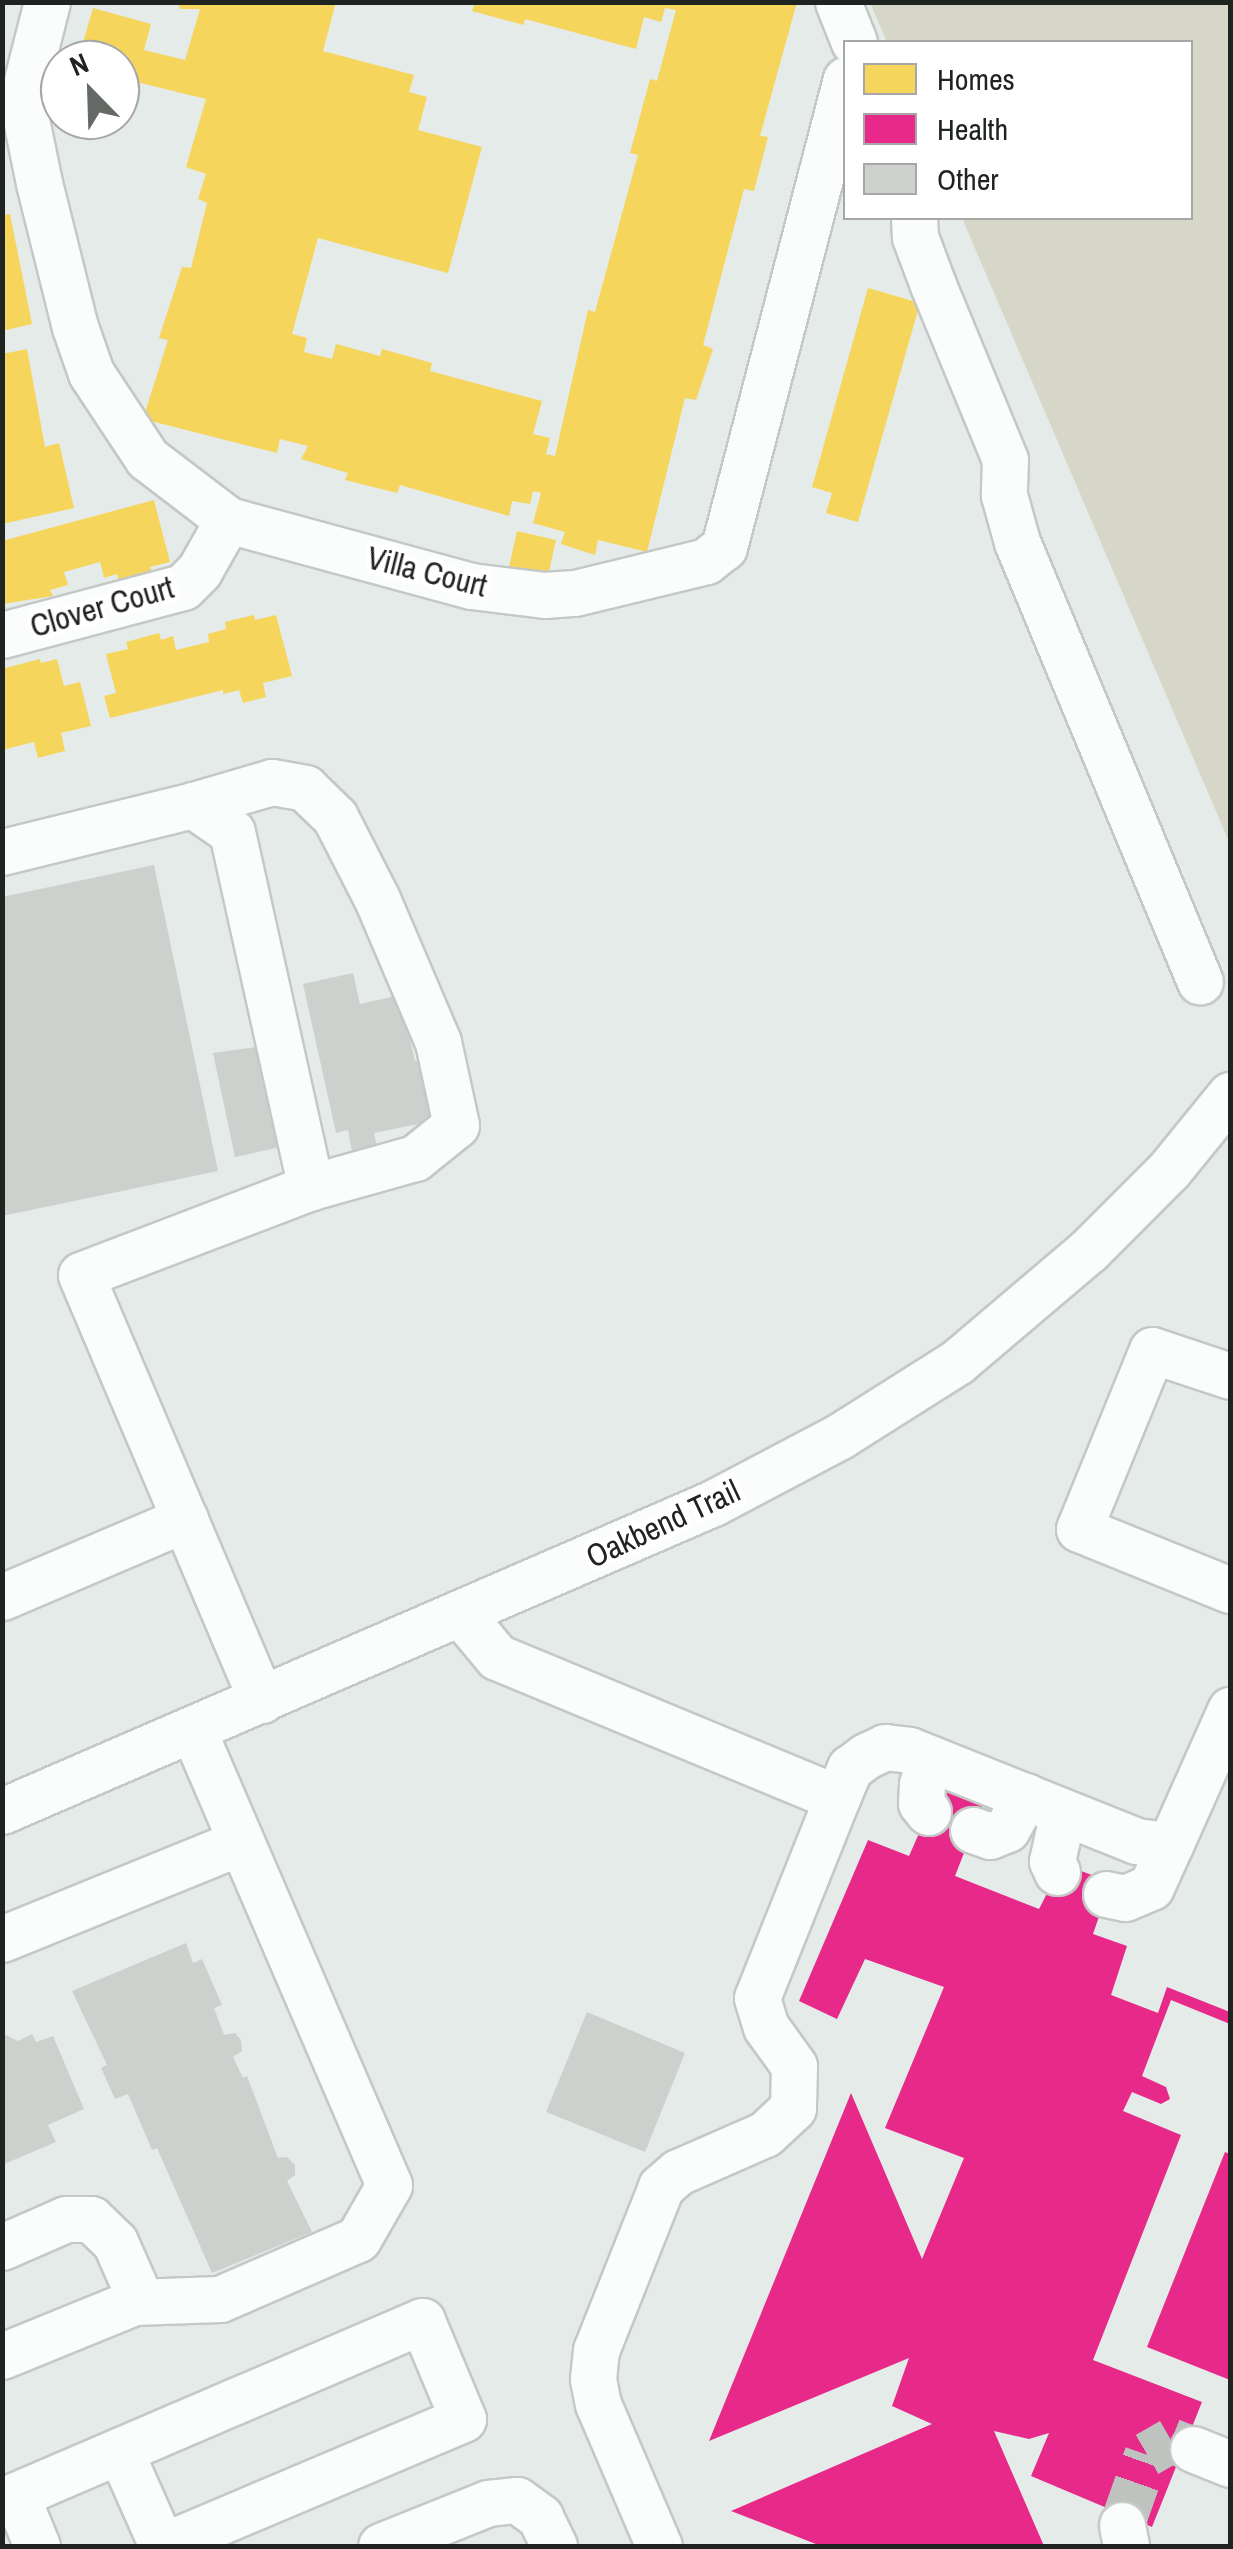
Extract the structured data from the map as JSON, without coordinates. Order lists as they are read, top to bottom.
{
  "streets": {
    "street": ["Villa Court", "Clover Court", "Oakbend Trail"]
  },
  "crossings": [
    ["Villa Court", "Clover Court"]
  ],
  "legend": ["Homes", "Health", "Other"],
  "north": "top left"
}
